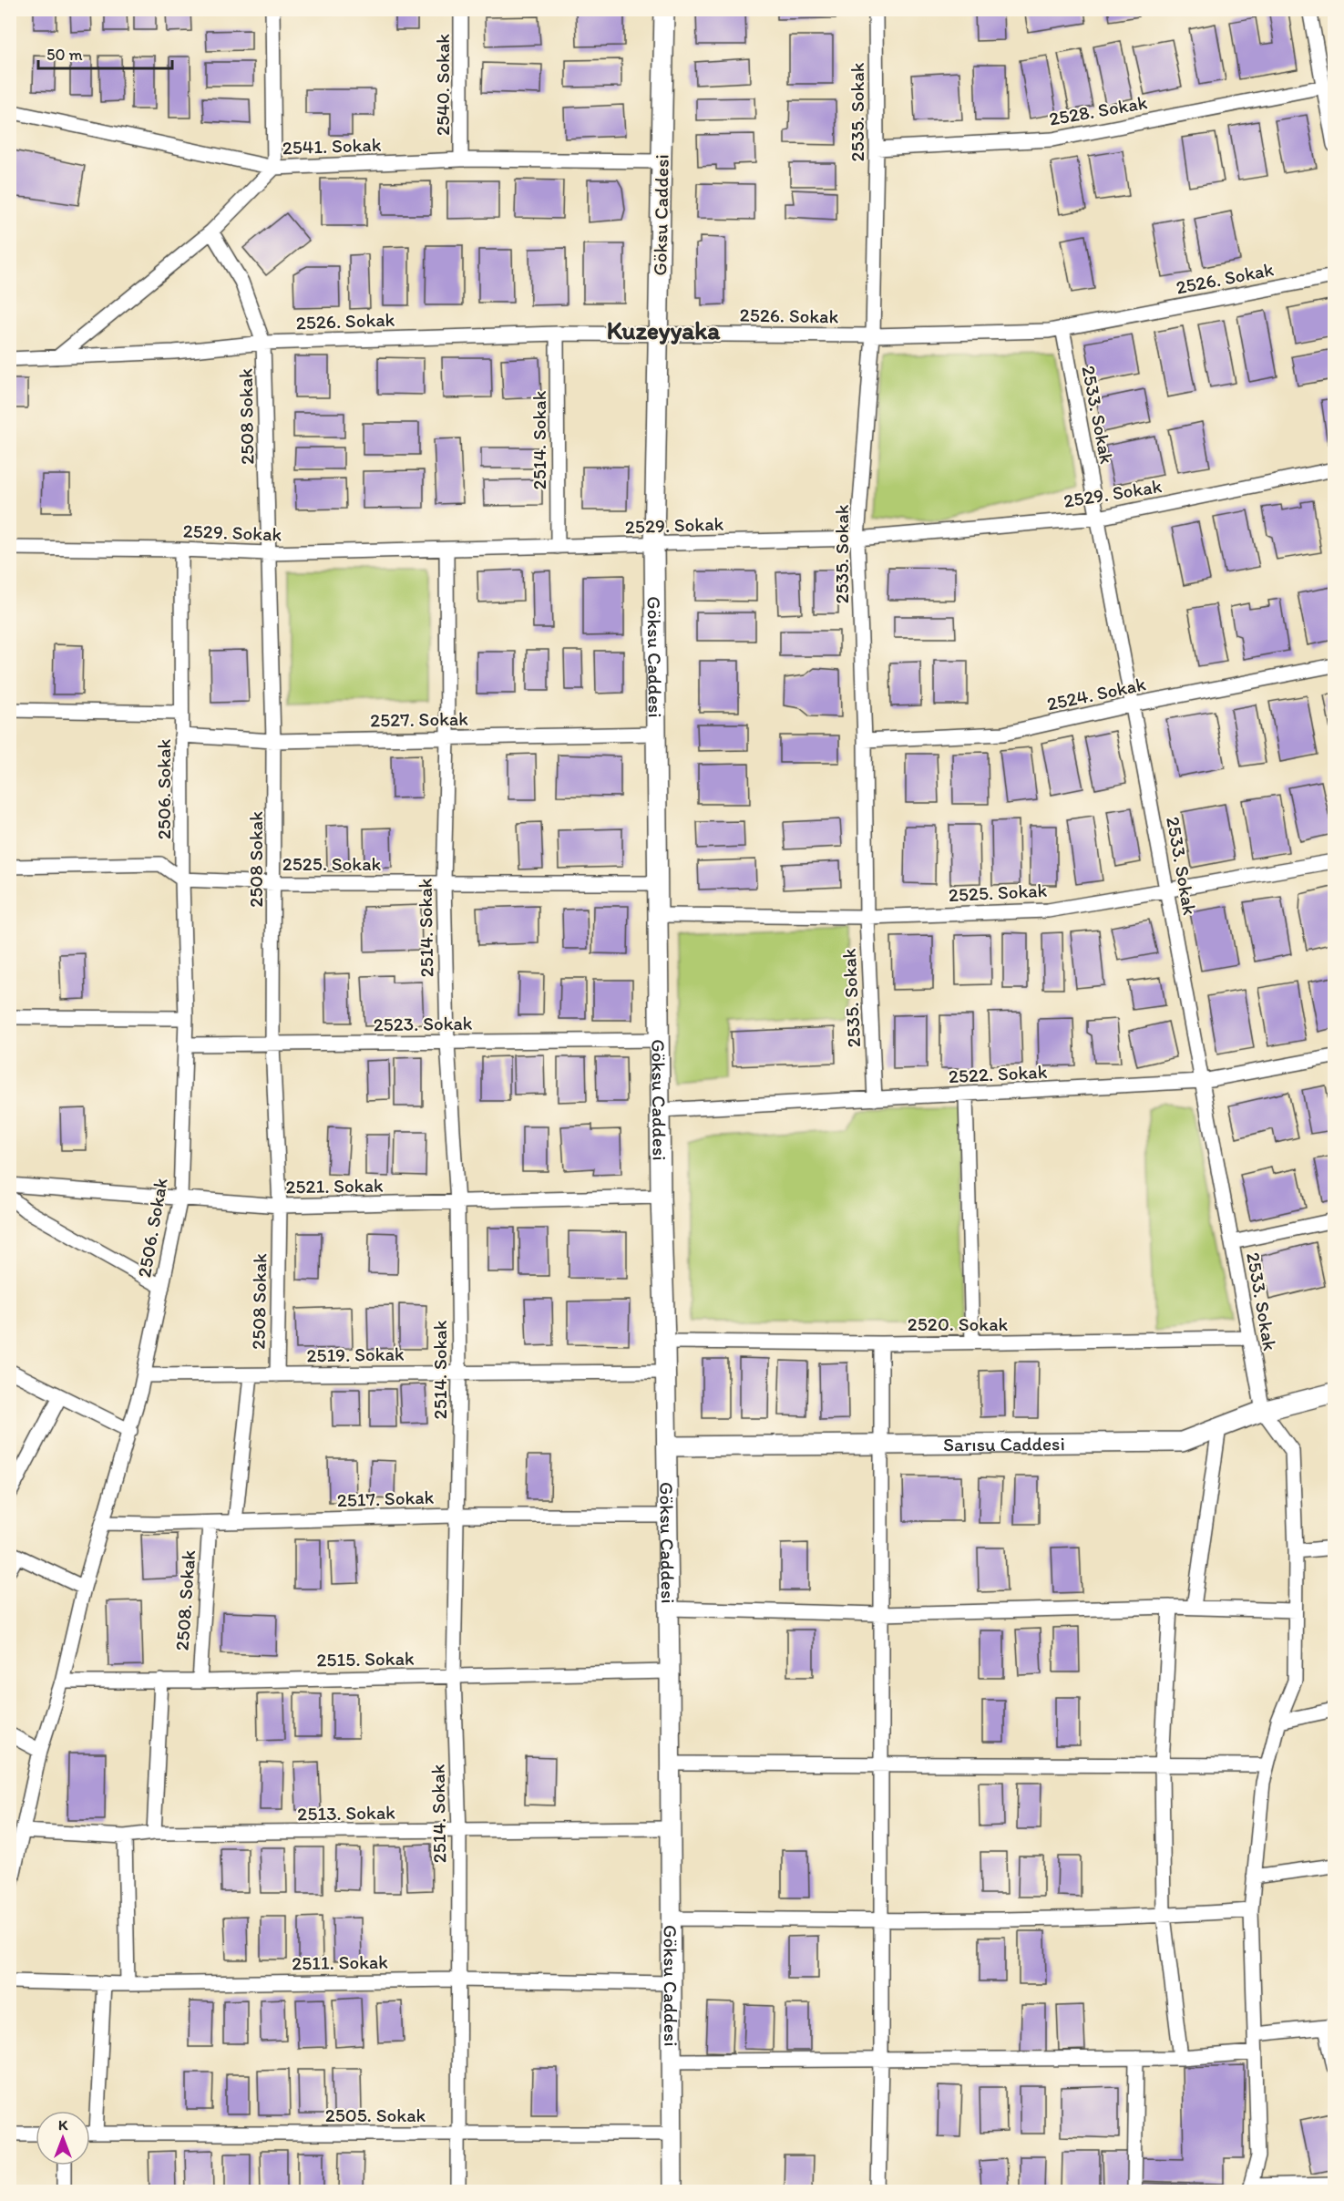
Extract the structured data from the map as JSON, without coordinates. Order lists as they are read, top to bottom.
{
  "streets": {
    "street": [
      "2540. Sokak",
      "2528. Sokak",
      "2535. Sokak",
      "2541. Sokak",
      "Göksu Caddesi",
      "2526. Sokak",
      "2533. Sokak",
      "2508 Sokak",
      "2514. Sokak",
      "2529. Sokak",
      "2524. Sokak",
      "2527. Sokak",
      "2506. Sokak",
      "2525. Sokak",
      "2523. Sokak",
      "2522. Sokak",
      "2521. Sokak",
      "2520. Sokak",
      "2519. Sokak",
      "Sarısu Caddesi",
      "2517. Sokak",
      "2508. Sokak",
      "2515. Sokak",
      "2513. Sokak",
      "2511. Sokak",
      "2505. Sokak"
    ]
  },
  "crossings": [
    ["2540. Sokak", "2541. Sokak"],
    ["2528. Sokak", "2535. Sokak"],
    ["2535. Sokak", "2526. Sokak"],
    ["2535. Sokak", "2529. Sokak"],
    ["2535. Sokak", "2524. Sokak"],
    ["2535. Sokak", "2525. Sokak"],
    ["2535. Sokak", "2522. Sokak"],
    ["2541. Sokak", "Göksu Caddesi"],
    ["Göksu Caddesi", "2526. Sokak"],
    ["Göksu Caddesi", "2529. Sokak"],
    ["Göksu Caddesi", "2527. Sokak"],
    ["Göksu Caddesi", "2525. Sokak"],
    ["Göksu Caddesi", "2523. Sokak"],
    ["Göksu Caddesi", "2522. Sokak"],
    ["Göksu Caddesi", "2521. Sokak"],
    ["Göksu Caddesi", "2520. Sokak"],
    ["Göksu Caddesi", "2519. Sokak"],
    ["Göksu Caddesi", "Sarısu Caddesi"],
    ["Göksu Caddesi", "2517. Sokak"],
    ["Göksu Caddesi", "2515. Sokak"],
    ["Göksu Caddesi", "2513. Sokak"],
    ["Göksu Caddesi", "2511. Sokak"],
    ["Göksu Caddesi", "2505. Sokak"],
    ["2526. Sokak", "2533. Sokak"],
    ["2526. Sokak", "2508 Sokak"],
    ["2526. Sokak", "2514. Sokak"],
    ["2533. Sokak", "2529. Sokak"],
    ["2533. Sokak", "2524. Sokak"],
    ["2533. Sokak", "2525. Sokak"],
    ["2533. Sokak", "2522. Sokak"],
    ["2533. Sokak", "2520. Sokak"],
    ["2533. Sokak", "Sarısu Caddesi"],
    ["2508 Sokak", "2529. Sokak"],
    ["2508 Sokak", "2527. Sokak"],
    ["2508 Sokak", "2525. Sokak"],
    ["2508 Sokak", "2523. Sokak"],
    ["2508 Sokak", "2521. Sokak"],
    ["2508 Sokak", "2519. Sokak"],
    ["2514. Sokak", "2529. Sokak"],
    ["2514. Sokak", "2527. Sokak"],
    ["2514. Sokak", "2525. Sokak"],
    ["2514. Sokak", "2523. Sokak"],
    ["2514. Sokak", "2521. Sokak"],
    ["2514. Sokak", "2519. Sokak"],
    ["2514. Sokak", "2517. Sokak"],
    ["2514. Sokak", "2515. Sokak"],
    ["2514. Sokak", "2513. Sokak"],
    ["2514. Sokak", "2511. Sokak"],
    ["2514. Sokak", "2505. Sokak"],
    ["2529. Sokak", "2506. Sokak"],
    ["2527. Sokak", "2506. Sokak"],
    ["2506. Sokak", "2525. Sokak"],
    ["2506. Sokak", "2523. Sokak"],
    ["2506. Sokak", "2521. Sokak"],
    ["2506. Sokak", "2519. Sokak"],
    ["2506. Sokak", "2517. Sokak"],
    ["2506. Sokak", "2515. Sokak"],
    ["2506. Sokak", "2513. Sokak"],
    ["2517. Sokak", "2508. Sokak"],
    ["2508. Sokak", "2515. Sokak"]
  ],
  "districts": ["Kuzeyyaka"],
  "scale_bar": "50 m",
  "north": "top"
}
